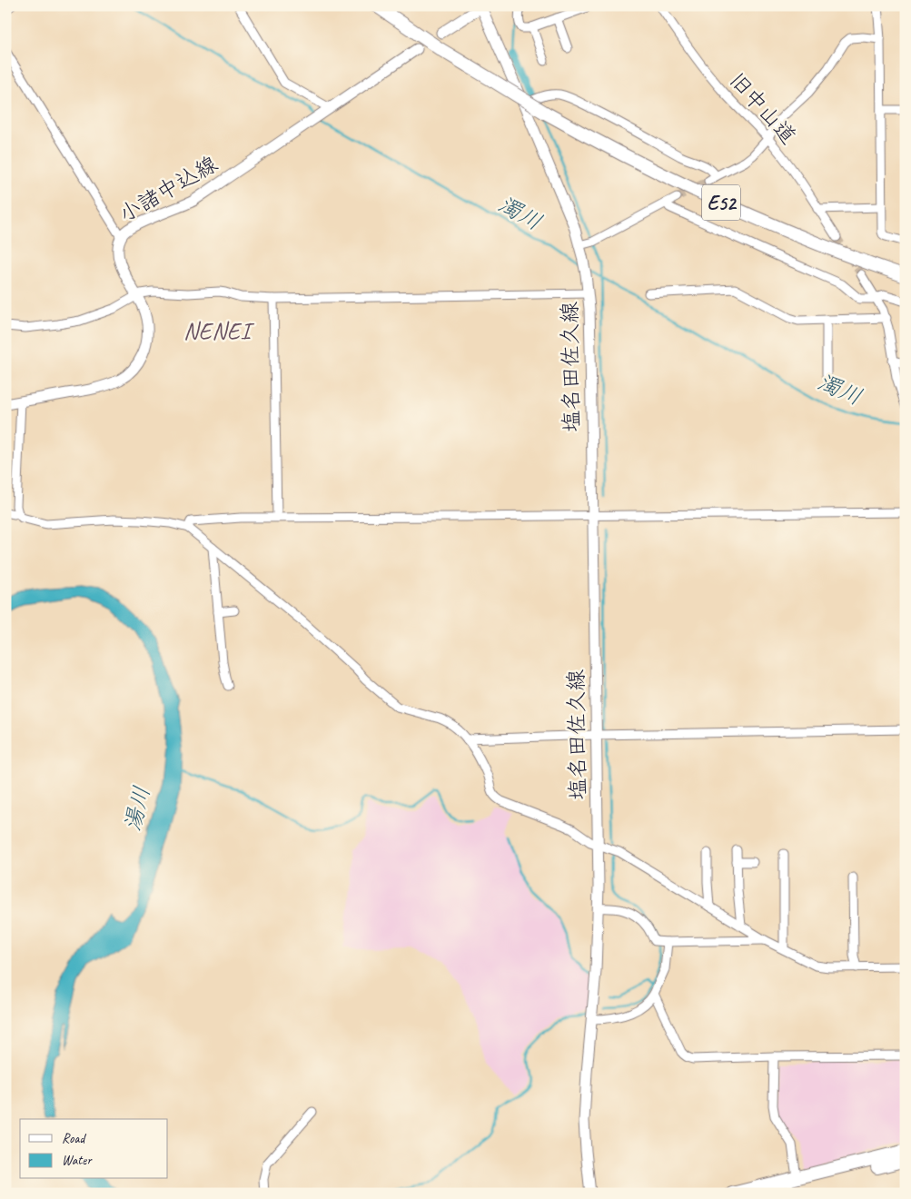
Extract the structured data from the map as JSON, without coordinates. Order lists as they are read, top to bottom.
{
  "streets": {
    "highway": ["E52"],
    "main road": ["小諸中込線", "塩名田佐久線"],
    "street": ["旧中山道"]
  },
  "districts": ["NENEI"],
  "water": ["濁川", "湯川"],
  "legend": ["Road", "Water"]
}
